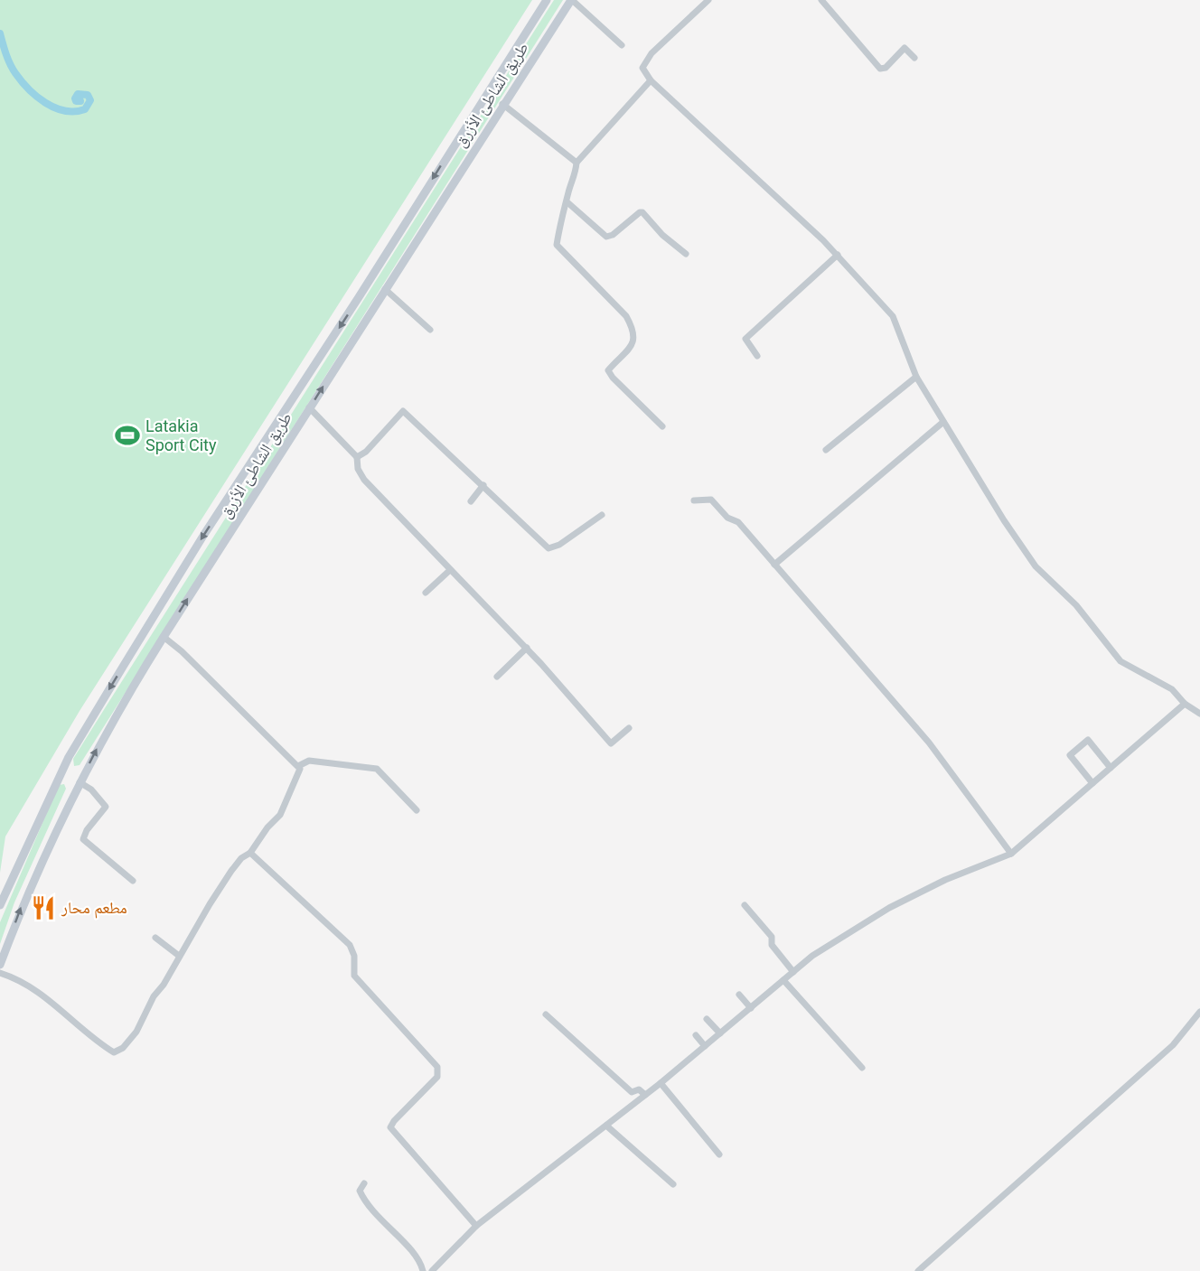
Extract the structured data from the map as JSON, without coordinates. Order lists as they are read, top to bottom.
{
  "streets": {
    "main road": ["طريق الشاطئ الأزرق"]
  },
  "places": {
    "sports": ["Latakia Sport City"],
    "restaurant": ["مطعم محار"]
  }
}
